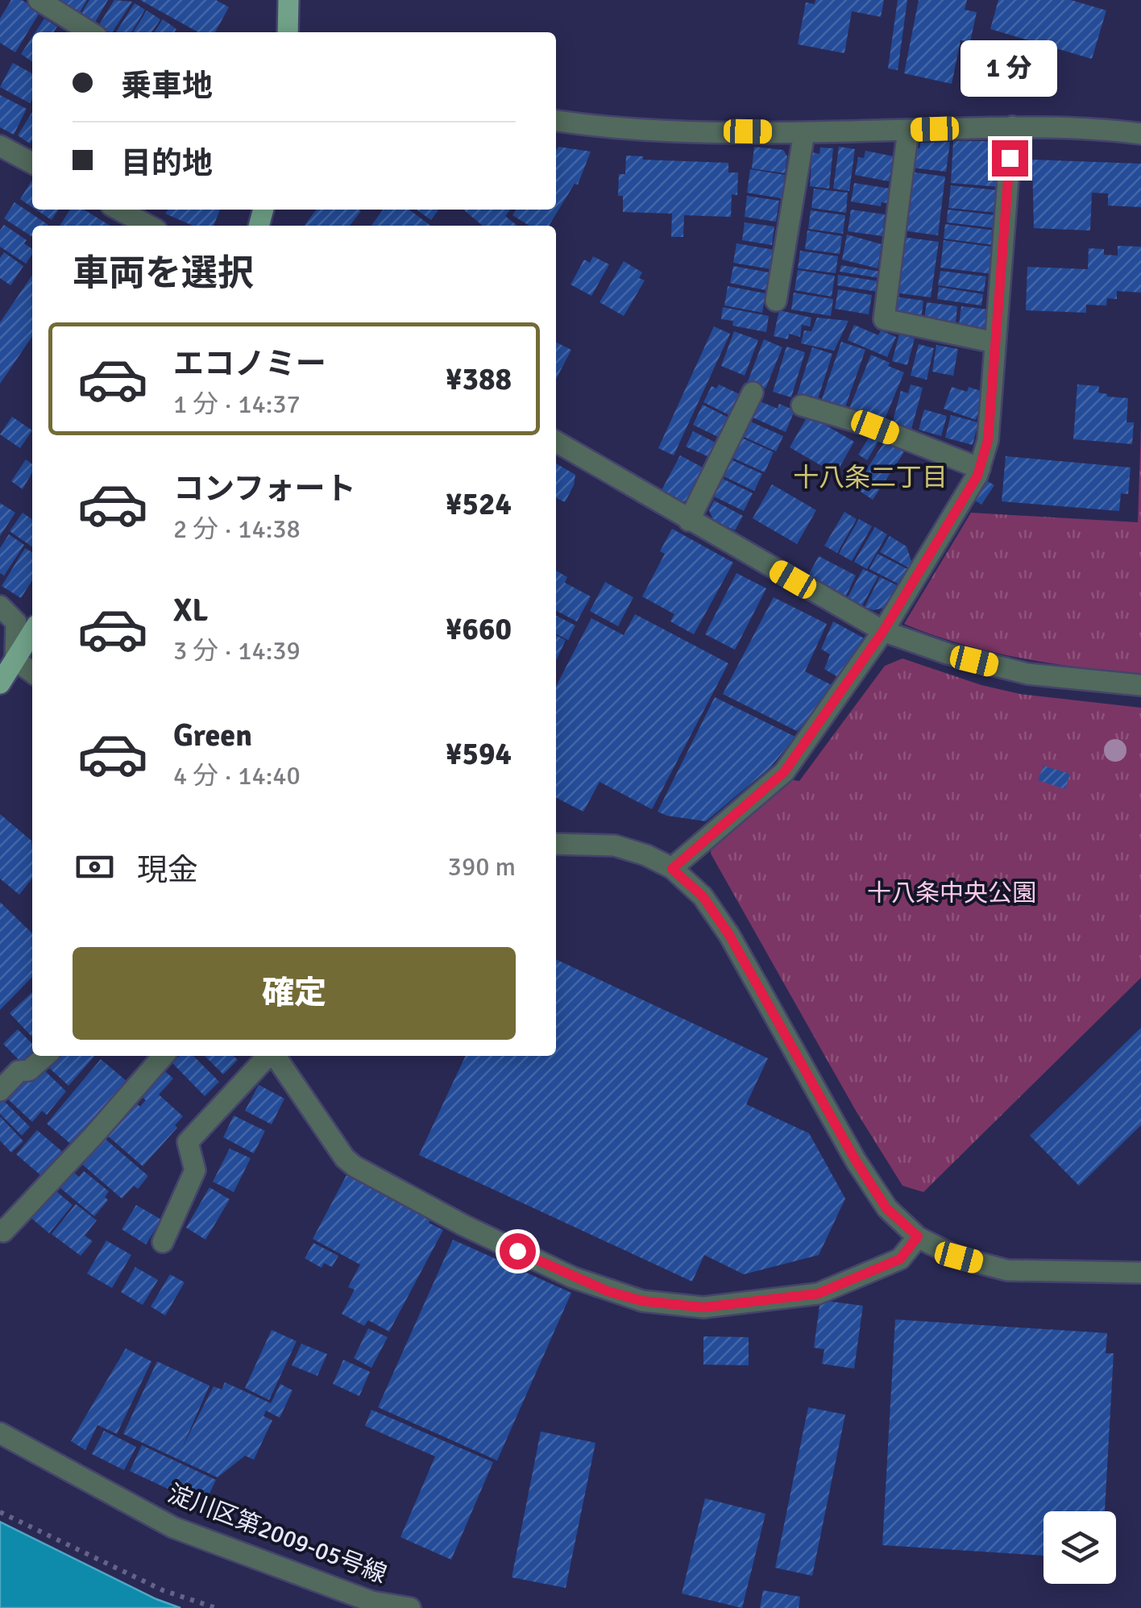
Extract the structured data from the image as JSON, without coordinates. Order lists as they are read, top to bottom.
{
  "streets": {
    "street": ["淀川区第2009-05号線"]
  },
  "districts": ["十八条二丁目"],
  "parks": ["十八条中央公園"],
  "page": {
    "banner": ["乗車地", "目的地"],
    "bubble": "1 分",
    "heading": "車両を選択",
    "list": [
      {
        "name": "エコノミー",
        "note": "1 分 · 14:37",
        "value": "¥388"
      },
      {
        "name": "コンフォート",
        "note": "2 分 · 14:38",
        "value": "¥524"
      },
      {
        "name": "XL",
        "note": "3 分 · 14:39",
        "value": "¥660"
      },
      {
        "name": "Green",
        "note": "4 分 · 14:40",
        "value": "¥594"
      }
    ],
    "pay": ["現金", "390 m"],
    "buttons": "確定"
  }
}
